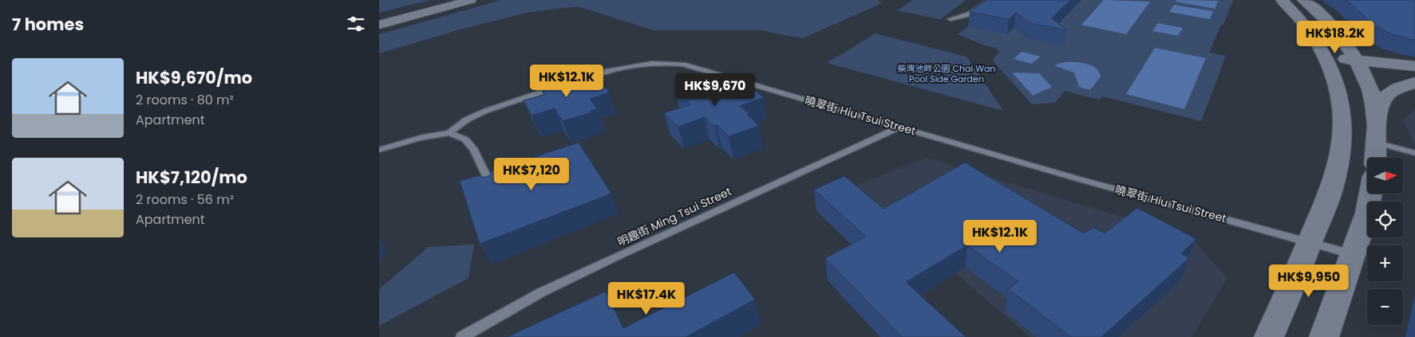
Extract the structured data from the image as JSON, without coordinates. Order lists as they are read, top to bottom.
{
  "streets": {
    "lane": ["曉翠街 Hiu Tsui Street", "明趣街 Ming Tsui Street"]
  },
  "crossings": [
    ["曉翠街 Hiu Tsui Street", "明趣街 Ming Tsui Street"]
  ],
  "parks": ["柴灣池畔公園 Chai Wan Pool Side Garden"],
  "north": "right",
  "page": {
    "heading": "7 homes",
    "price": [
      "HK$18.2K",
      "HK$12.1K",
      "HK$9,670",
      "HK$7,120",
      "HK$12.1K",
      "HK$9,950",
      "HK$17.4K"
    ],
    "list": [
      {
        "name": "HK$9,670/mo",
        "note": "2 rooms · 80 m² · Apartment"
      },
      {
        "name": "HK$7,120/mo",
        "note": "2 rooms · 56 m² · Apartment"
      }
    ],
    "map_buttons": ["+", "−"]
  }
}
